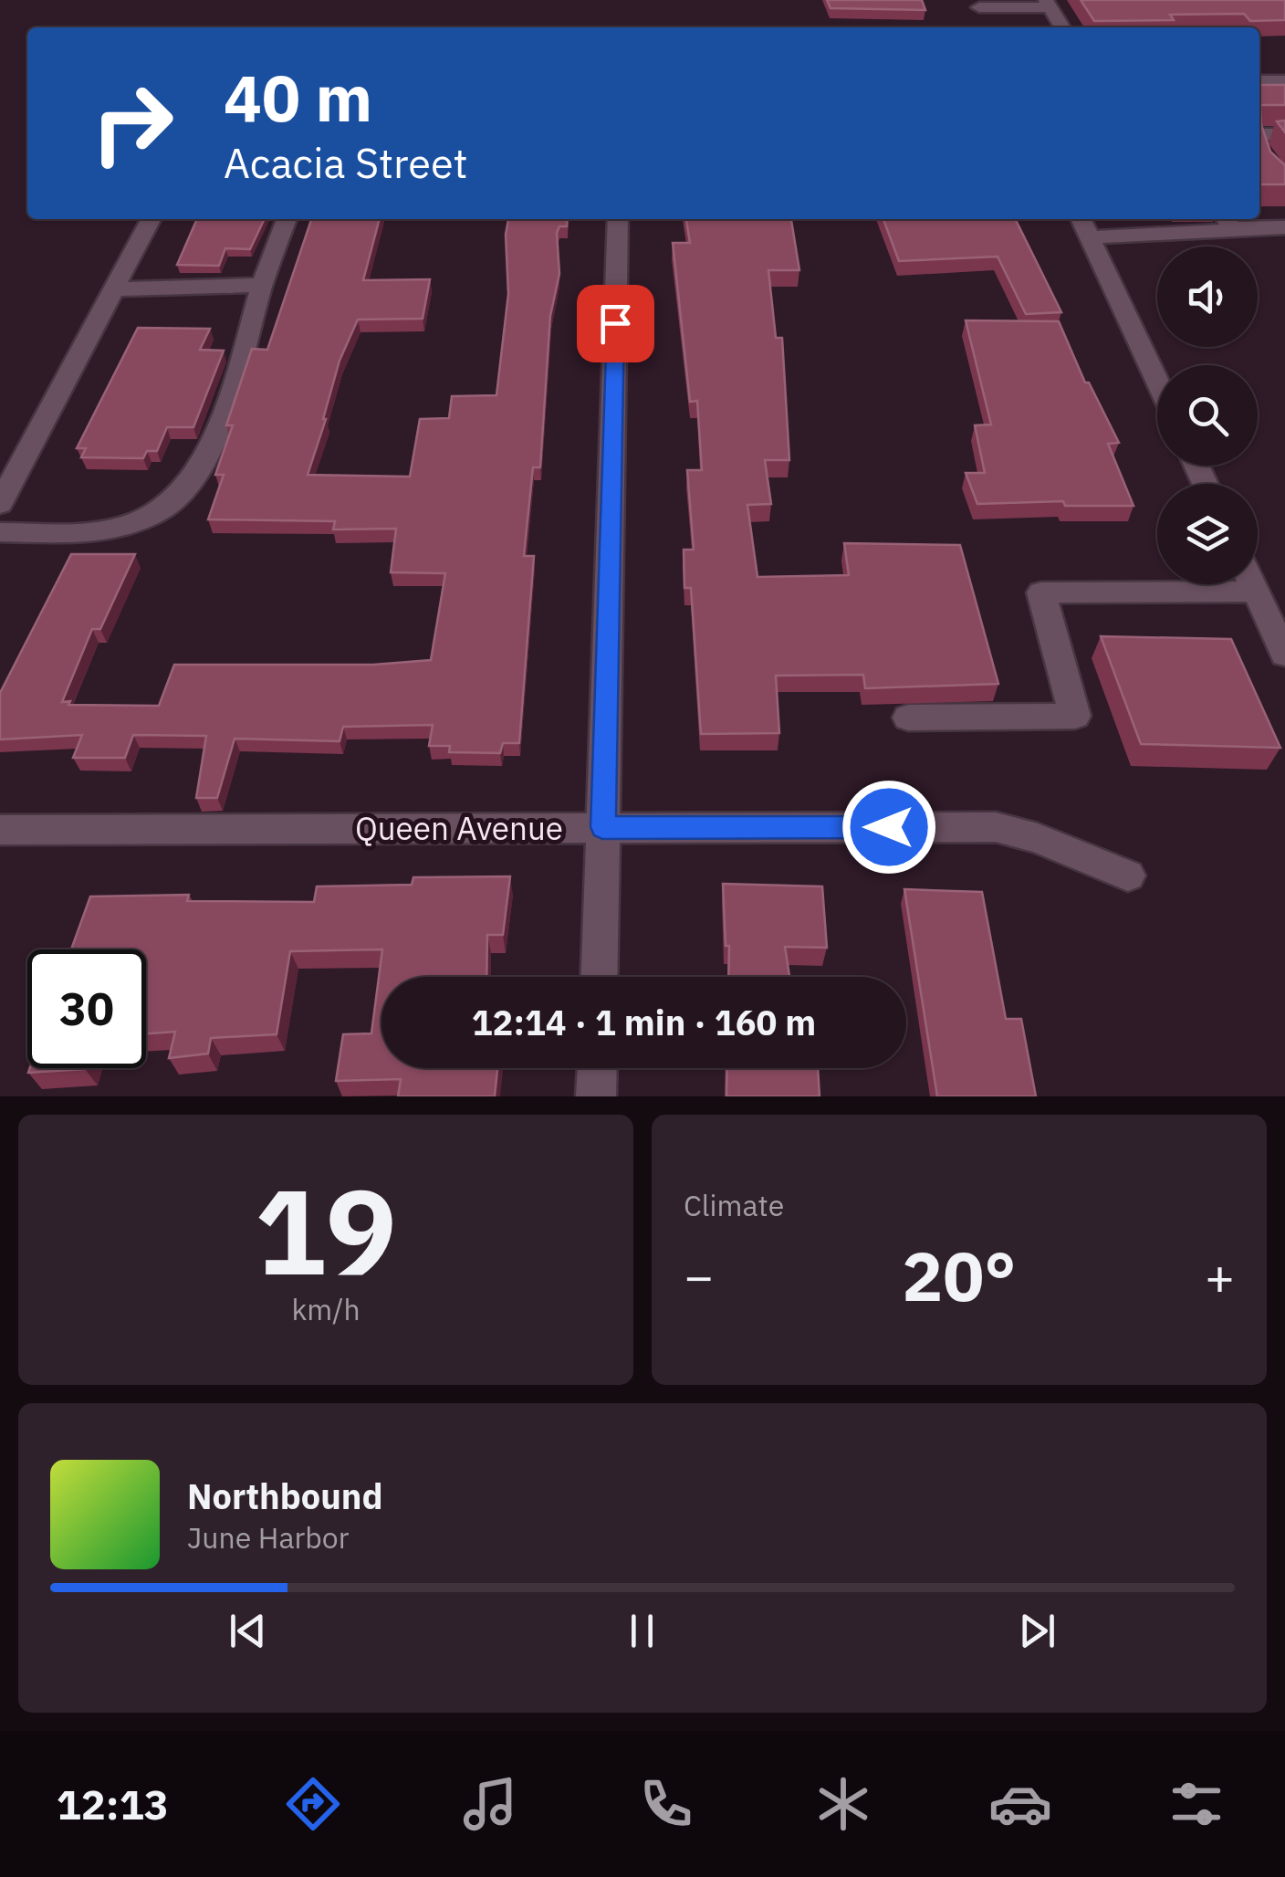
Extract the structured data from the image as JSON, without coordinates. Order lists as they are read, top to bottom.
{
  "streets": {
    "street": ["Queen Avenue"]
  },
  "page": {
    "turn": ["40 m", "Acacia Street"],
    "limit": "30",
    "trip": "12:14 · 1 min · 160 m",
    "tile": [
      ["19", "km/h"],
      "Climate"
    ],
    "heat": ["−", "20°", "+"],
    "song": ["Northbound", "June Harbor"],
    "tabs": "12:13"
  }
}
